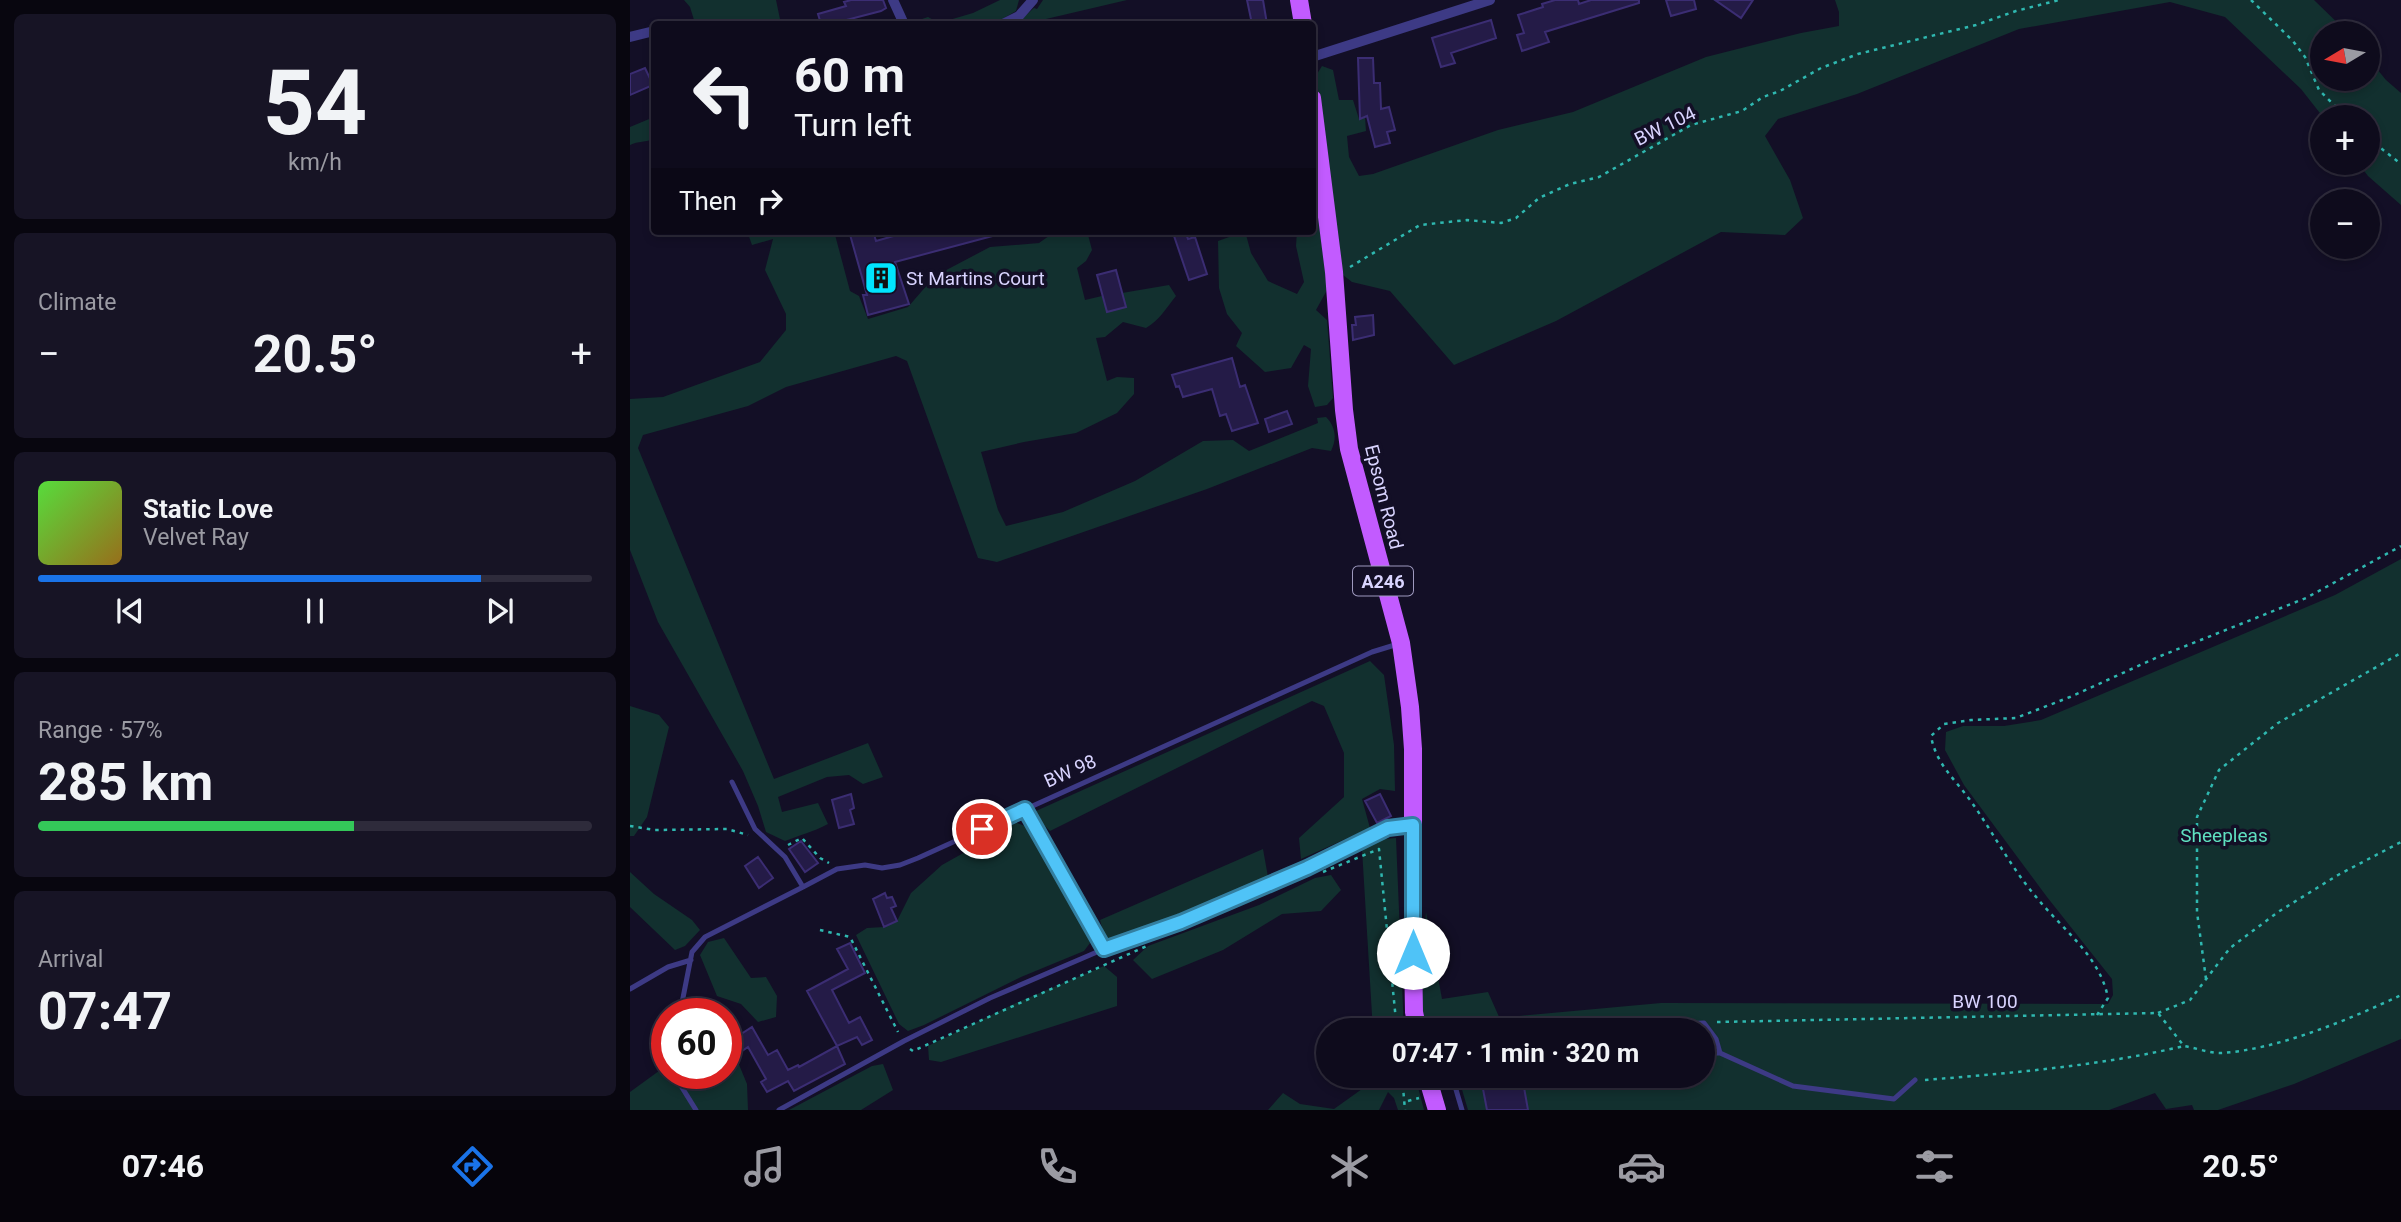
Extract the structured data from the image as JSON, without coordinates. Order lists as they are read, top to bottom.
{
  "streets": {
    "main road": ["Epsom Road", "A246"],
    "lane": ["BW 98"],
    "path": ["BW 104", "BW 100"]
  },
  "crossings": [
    ["BW 104", "Epsom Road"],
    ["Epsom Road", "BW 98"]
  ],
  "parks": ["Sheepleas"],
  "places": {
    "building": ["St Martins Court"]
  },
  "north": "left",
  "page": {
    "tile": [
      ["54", "km/h"],
      "Climate",
      ["Range · 57%", "285 km"],
      ["Arrival", "07:47"]
    ],
    "map_buttons": ["+", "−"],
    "turn": ["60 m", "Turn left"],
    "then": "Then",
    "heat": ["−", "20.5°", "+"],
    "song": ["Static Love", "Velvet Ray"],
    "limit": "60",
    "trip": "07:47 · 1 min · 320 m",
    "tabs": ["07:46", "20.5°"]
  }
}
